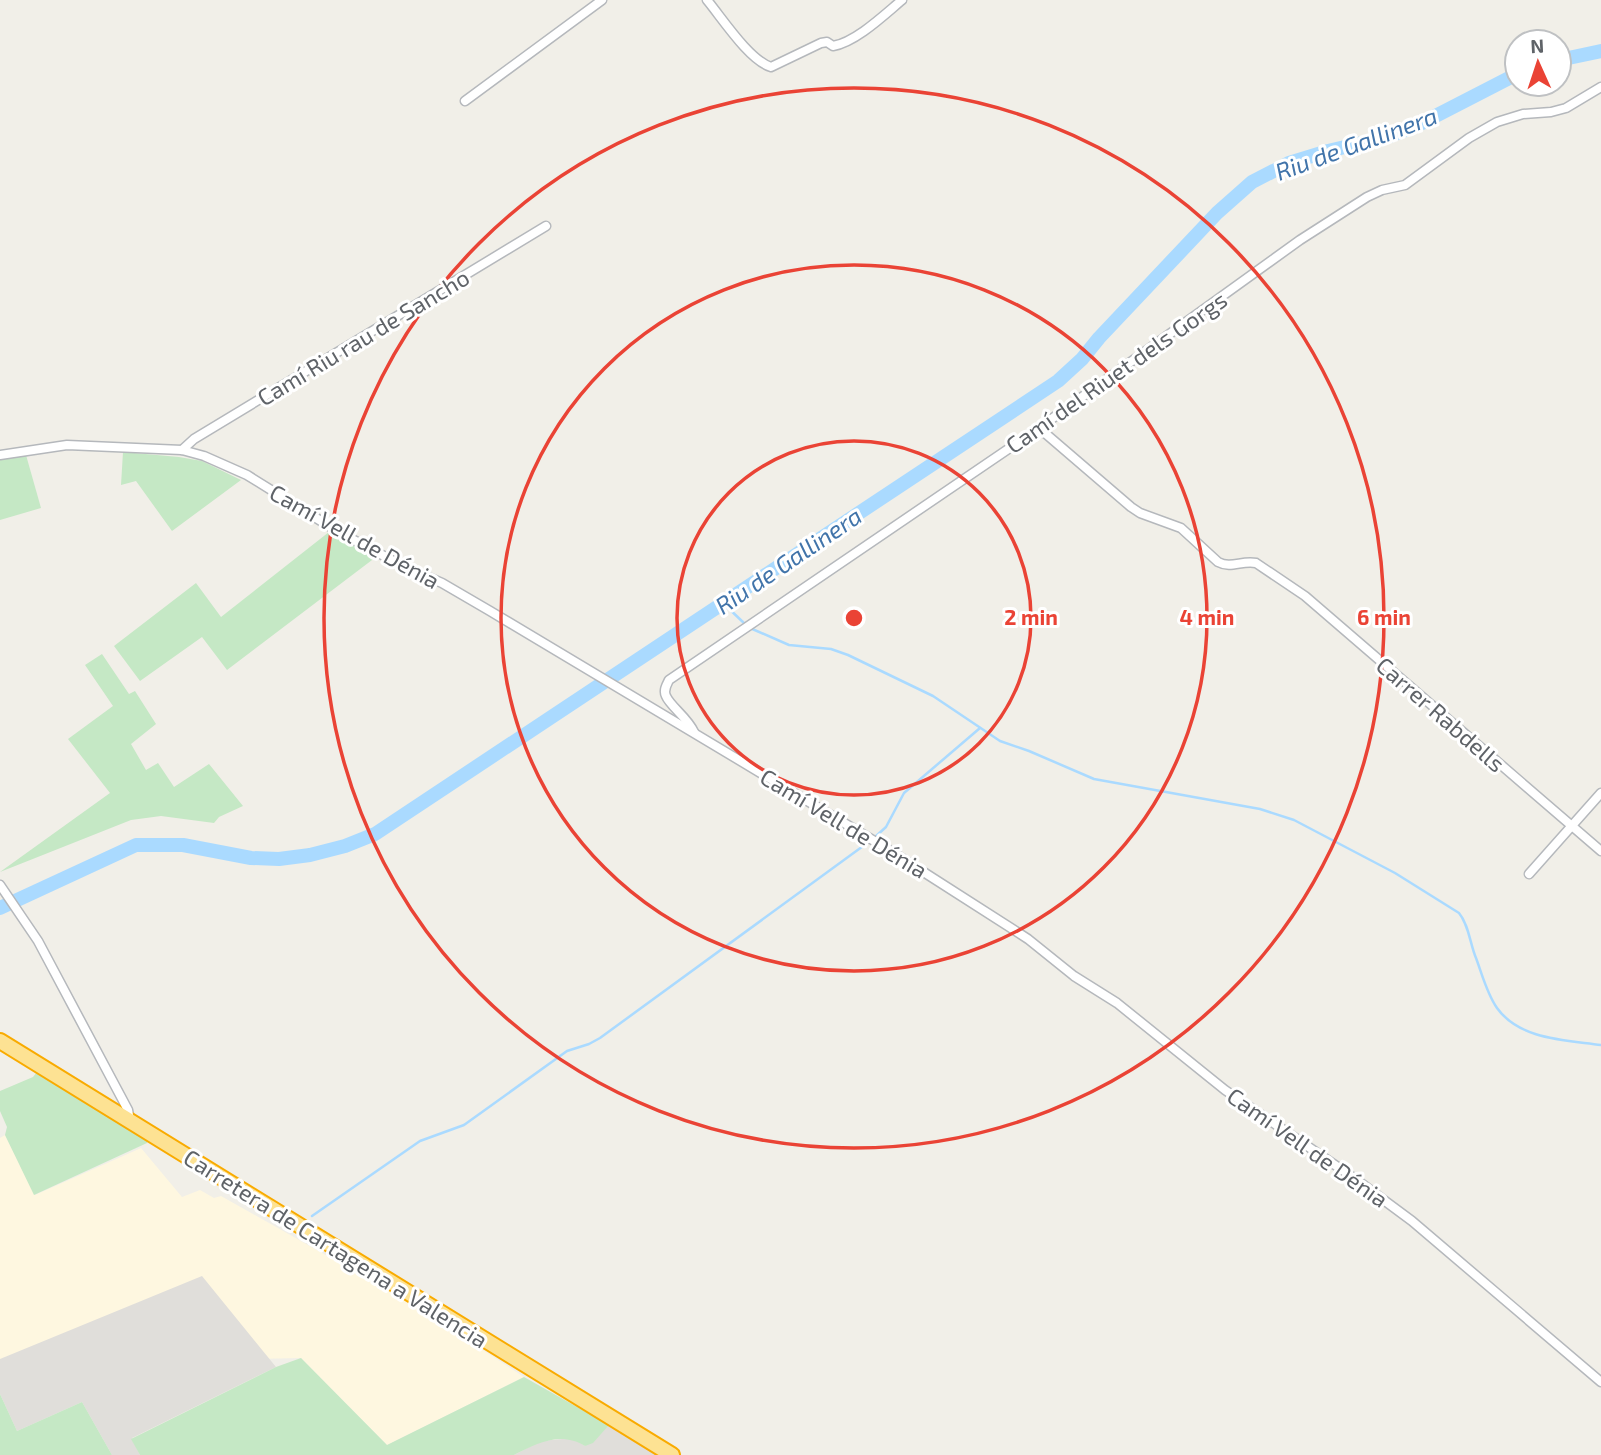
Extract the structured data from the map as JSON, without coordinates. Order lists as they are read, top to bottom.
{
  "streets": {
    "highway": ["Carretera de Cartagena a Valencia"],
    "street": [
      "Camí Riu rau de Sancho",
      "Camí del Riuet dels Gorgs",
      "Camí Vell de Dénia",
      "Carrer Rabdells"
    ]
  },
  "crossings": [
    ["Camí Riu rau de Sancho", "Camí Vell de Dénia"],
    ["Camí del Riuet dels Gorgs", "Camí Vell de Dénia"],
    ["Camí del Riuet dels Gorgs", "Carrer Rabdells"]
  ],
  "water": ["Riu de Gallinera"],
  "north": "top",
  "rings": ["2 min", "4 min", "6 min"]
}
